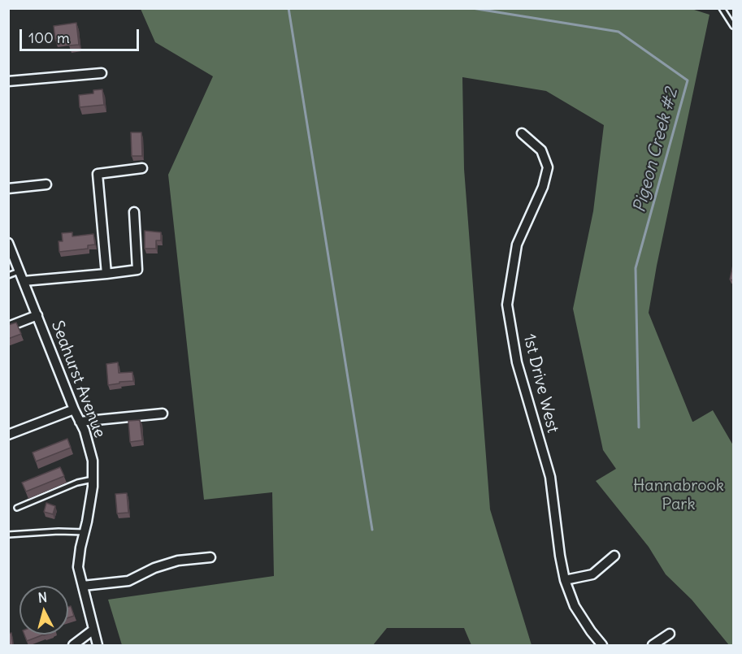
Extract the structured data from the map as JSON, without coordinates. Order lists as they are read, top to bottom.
{
  "streets": {
    "street": ["Seahurst Avenue", "1st Drive West"]
  },
  "water": ["Pigeon Creek #2"],
  "parks": ["Hannabrook Park"],
  "scale_bar": "100 m",
  "north": "top"
}
